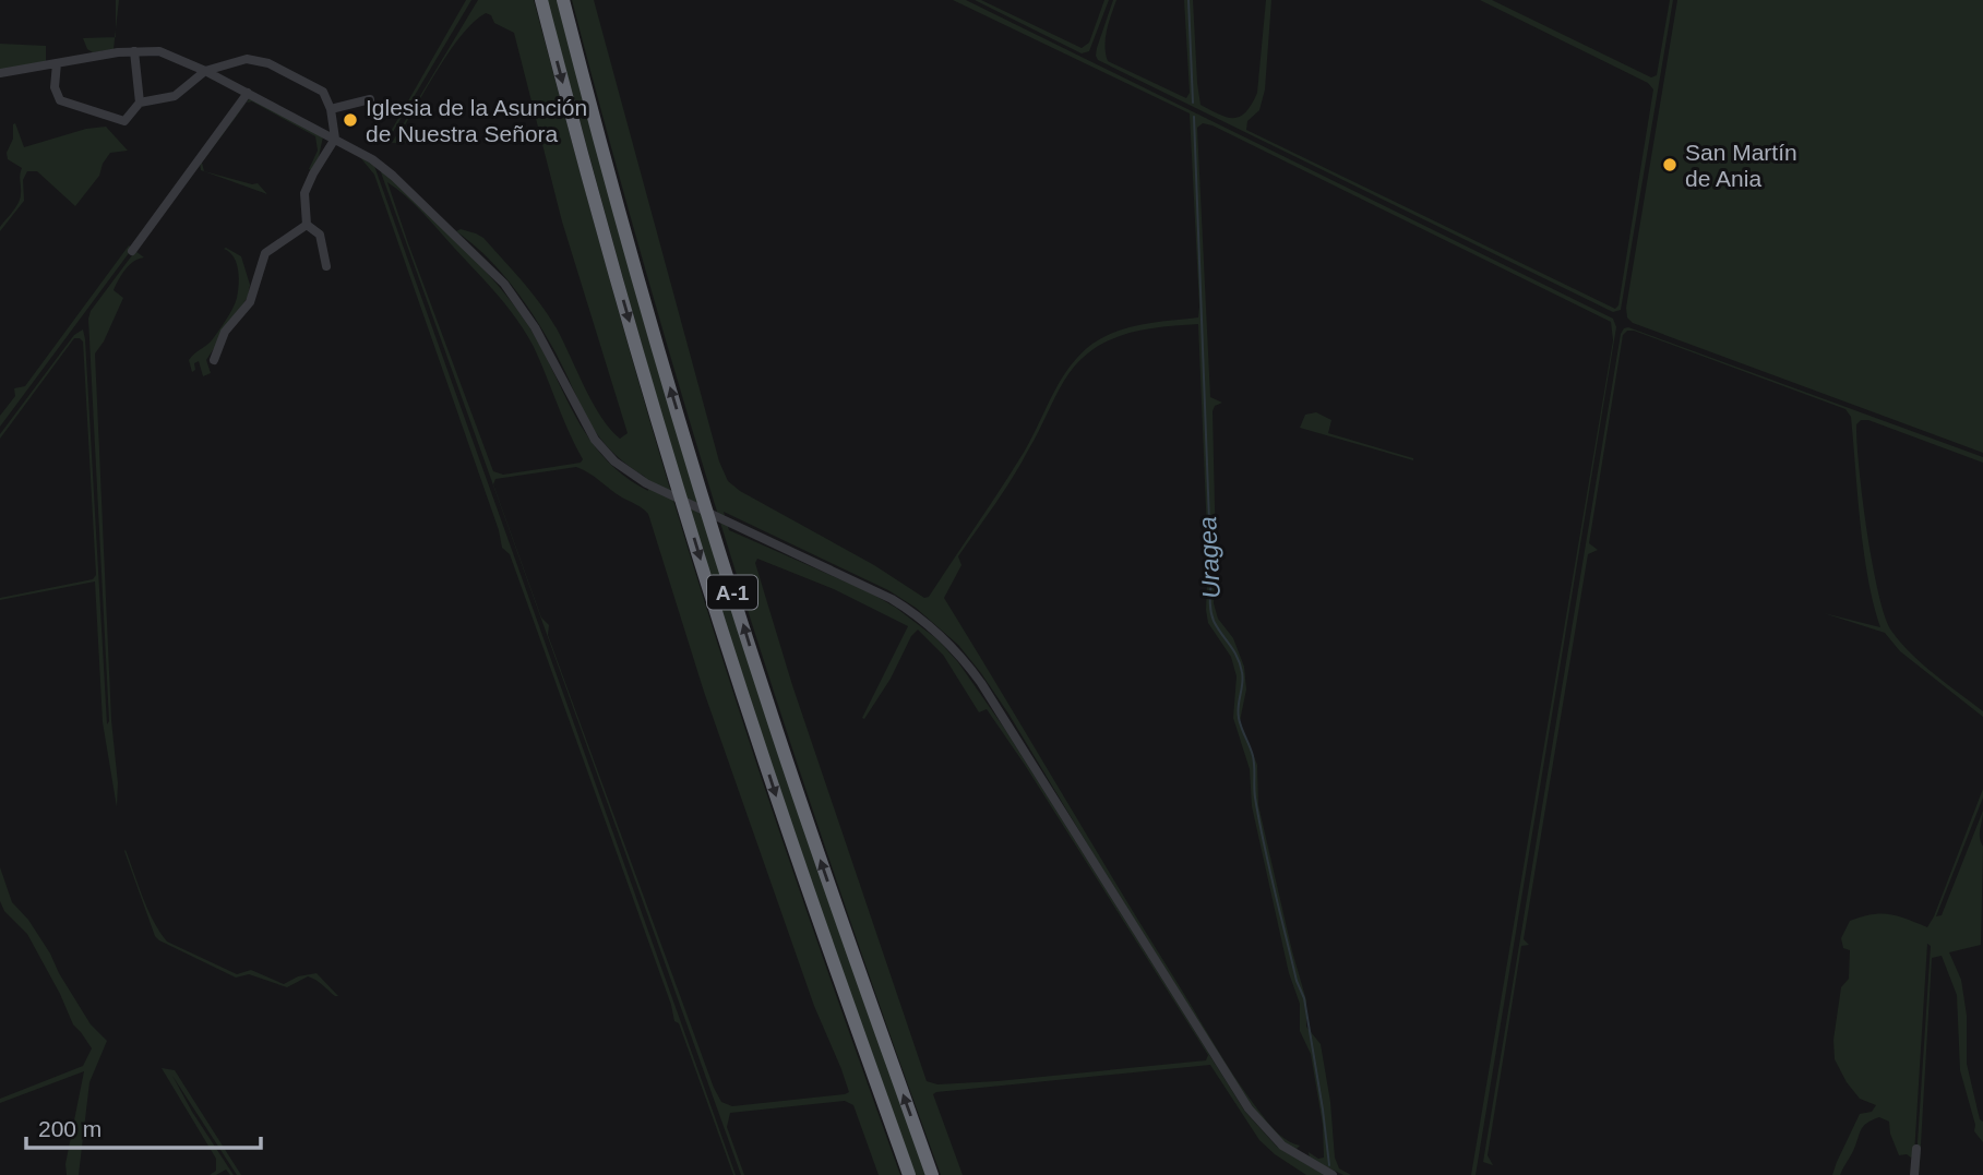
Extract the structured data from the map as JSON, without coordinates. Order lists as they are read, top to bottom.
{
  "streets": {
    "highway": ["A-1"]
  },
  "water": ["Uragea"],
  "places": ["Iglesia de la Asunción de Nuestra Señora", "San Martín de Ania"],
  "scale_bar": "200 m"
}
